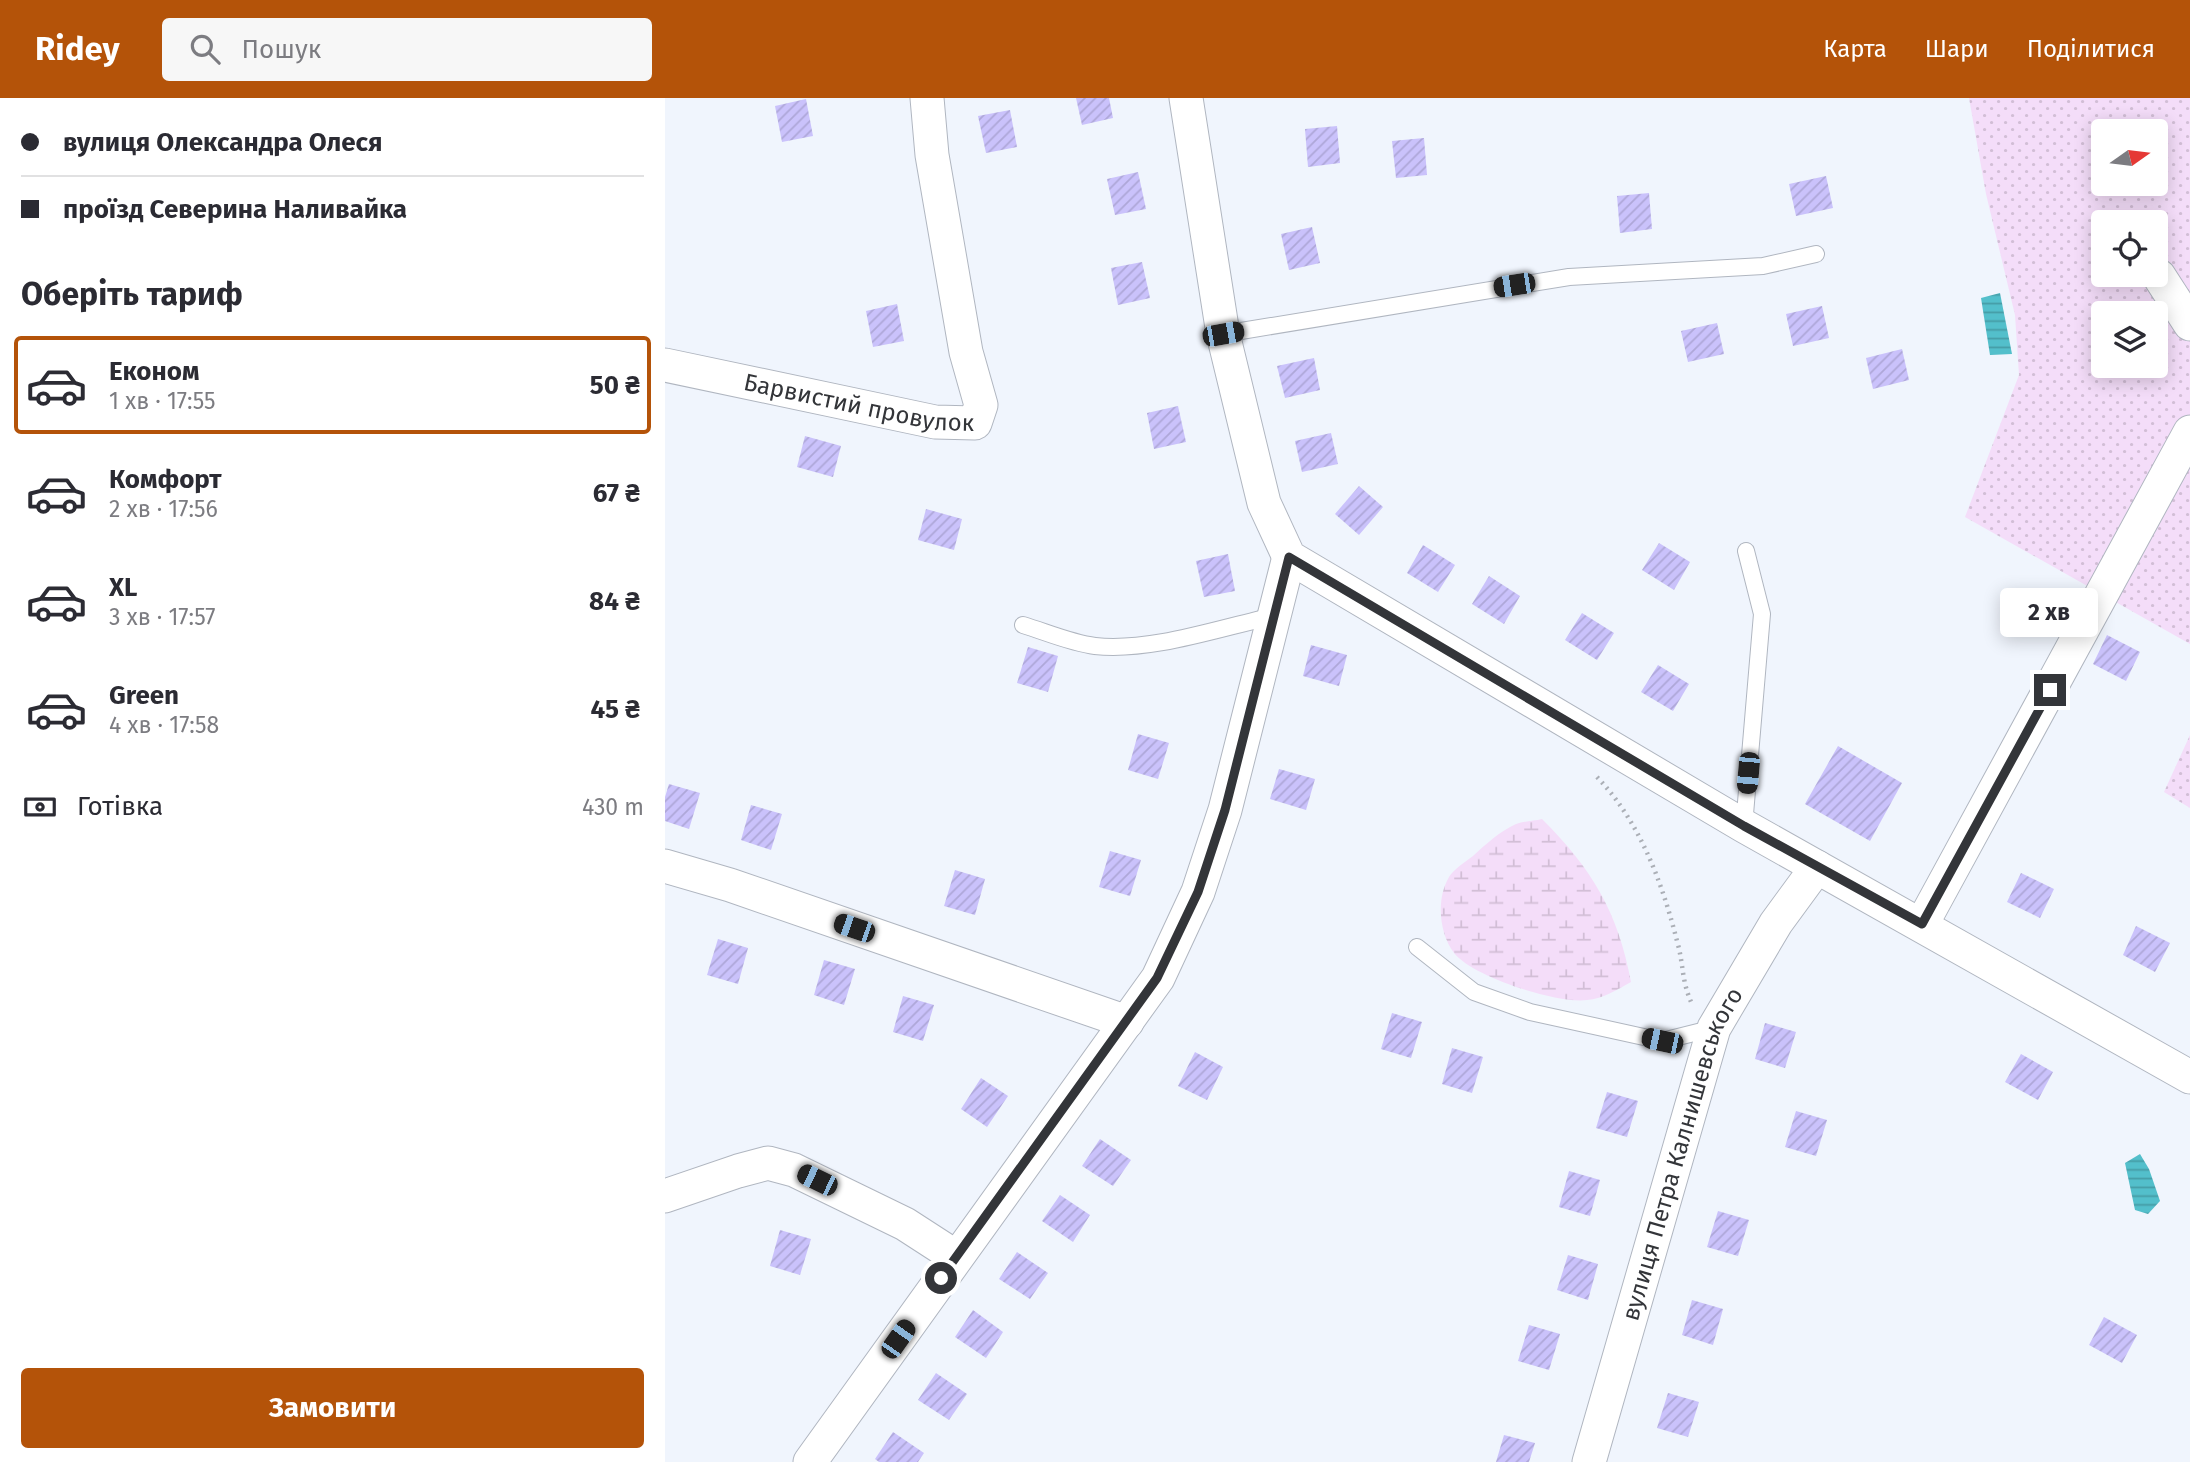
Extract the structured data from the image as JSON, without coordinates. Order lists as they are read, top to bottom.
{
  "streets": {
    "street": ["Барвистий провулок", "вулиця Петра Калнишевського"]
  },
  "north": "right",
  "page": {
    "header": "Ridey",
    "search": "Пошук",
    "nav": ["Карта", "Шари", "Поділитися"],
    "banner": ["вулиця Олександра Олеся", "проїзд Северина Наливайка"],
    "heading": "Оберіть тариф",
    "list": [
      {
        "name": "Економ",
        "note": "1 хв · 17:55",
        "value": "50 ₴"
      },
      {
        "name": "Комфорт",
        "note": "2 хв · 17:56",
        "value": "67 ₴"
      },
      {
        "name": "XL",
        "note": "3 хв · 17:57",
        "value": "84 ₴"
      },
      {
        "name": "Green",
        "note": "4 хв · 17:58",
        "value": "45 ₴"
      }
    ],
    "bubble": "2 хв",
    "pay": ["Готівка", "430 m"],
    "buttons": "Замовити"
  }
}
